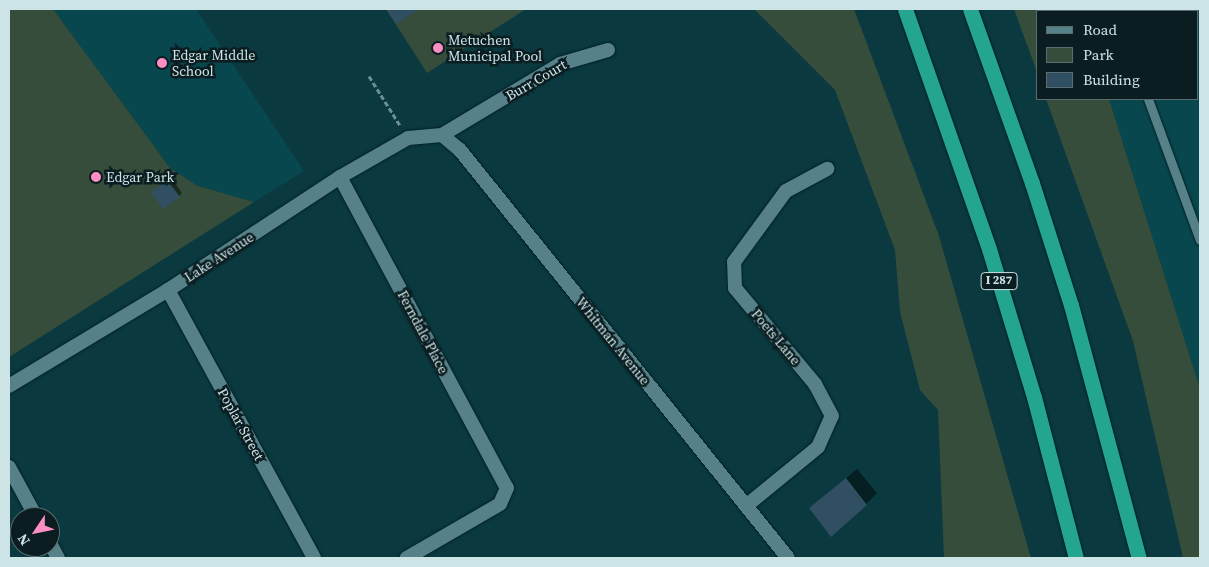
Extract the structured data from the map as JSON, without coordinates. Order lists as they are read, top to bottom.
{
  "streets": {
    "highway": ["I 287"],
    "street": [
      "Burr Court",
      "Lake Avenue",
      "Ferndale Place",
      "Poets Lane",
      "Whitman Avenue",
      "Poplar Street"
    ]
  },
  "crossings": [
    ["Burr Court", "Lake Avenue"],
    ["Burr Court", "Whitman Avenue"],
    ["Lake Avenue", "Ferndale Place"],
    ["Lake Avenue", "Whitman Avenue"],
    ["Lake Avenue", "Poplar Street"],
    ["Poets Lane", "Whitman Avenue"]
  ],
  "places": ["Metuchen Municipal Pool", "Edgar Middle School", "Edgar Park"],
  "legend": ["Road", "Park", "Building"],
  "north": "bottom left"
}
